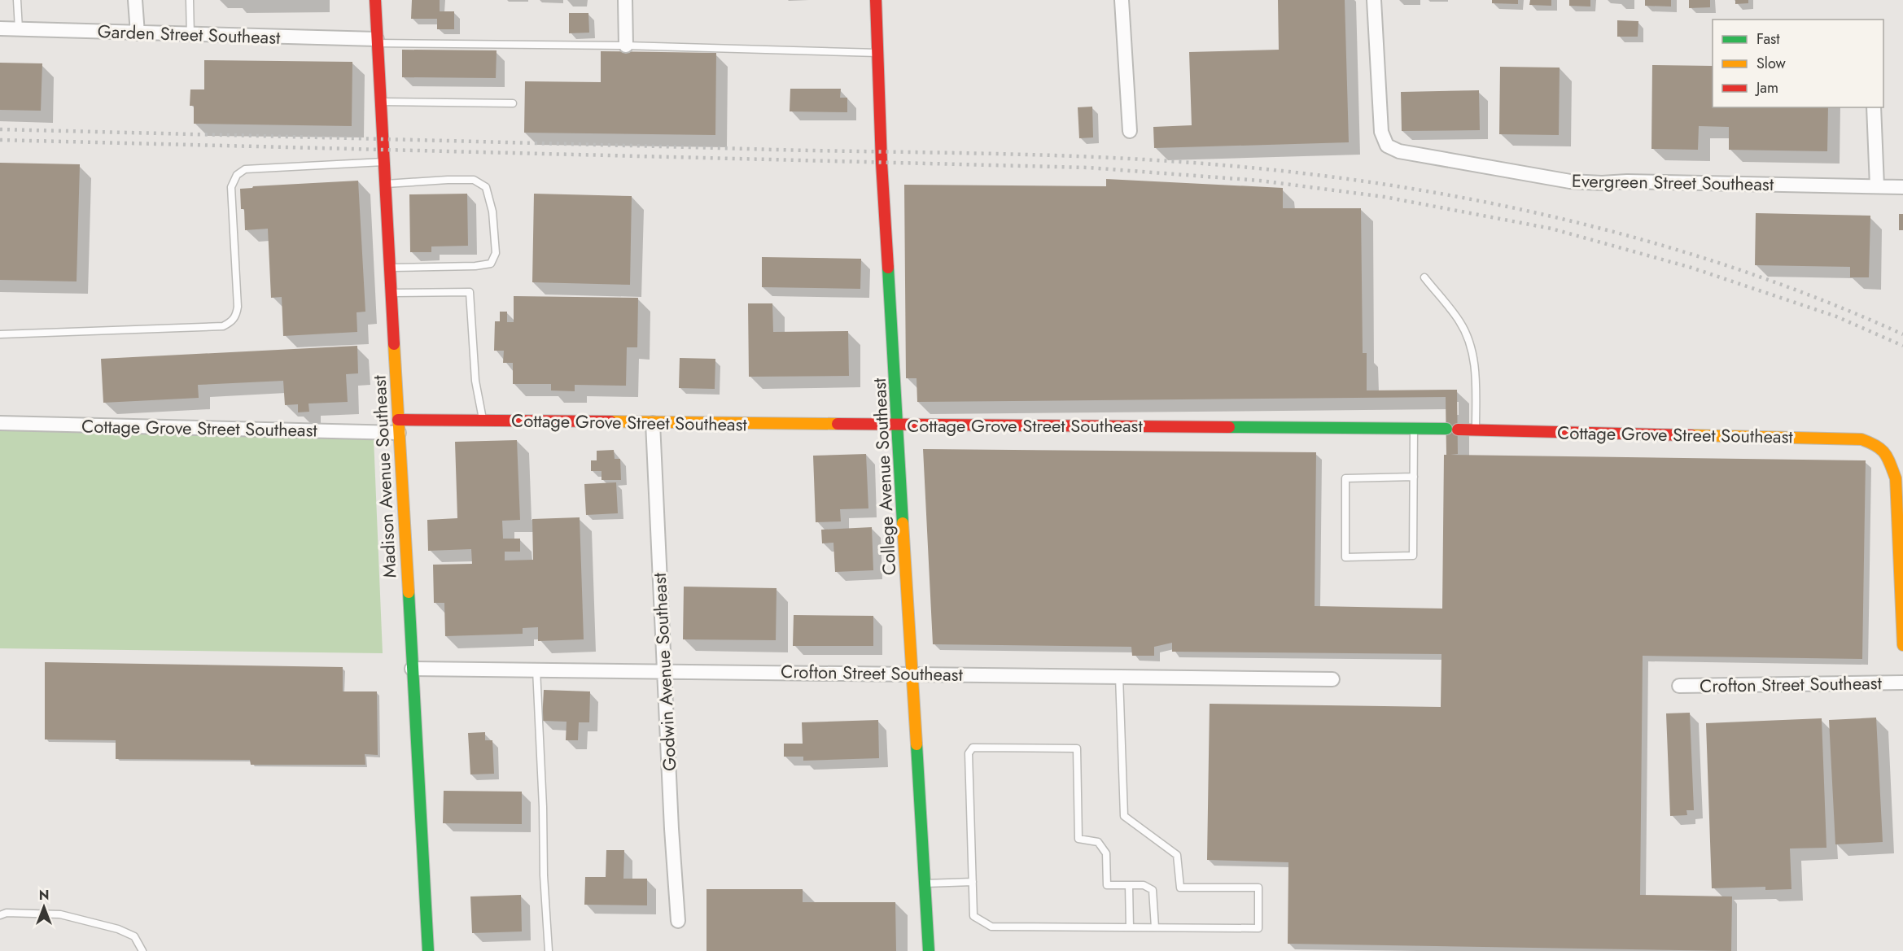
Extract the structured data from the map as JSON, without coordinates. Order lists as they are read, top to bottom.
{
  "streets": {
    "street": [
      "Garden Street Southeast",
      "Evergreen Street Southeast",
      "Cottage Grove Street Southeast",
      "Madison Avenue Southeast",
      "College Avenue Southeast",
      "Godwin Avenue Southeast",
      "Crofton Street Southeast"
    ]
  },
  "crossings": [
    ["Garden Street Southeast", "Madison Avenue Southeast"],
    ["Cottage Grove Street Southeast", "Madison Avenue Southeast"],
    ["Cottage Grove Street Southeast", "College Avenue Southeast"],
    ["Cottage Grove Street Southeast", "Godwin Avenue Southeast"],
    ["Madison Avenue Southeast", "Crofton Street Southeast"],
    ["College Avenue Southeast", "Crofton Street Southeast"],
    ["Godwin Avenue Southeast", "Crofton Street Southeast"]
  ],
  "legend": ["Fast", "Slow", "Jam"],
  "north": "top"
}
